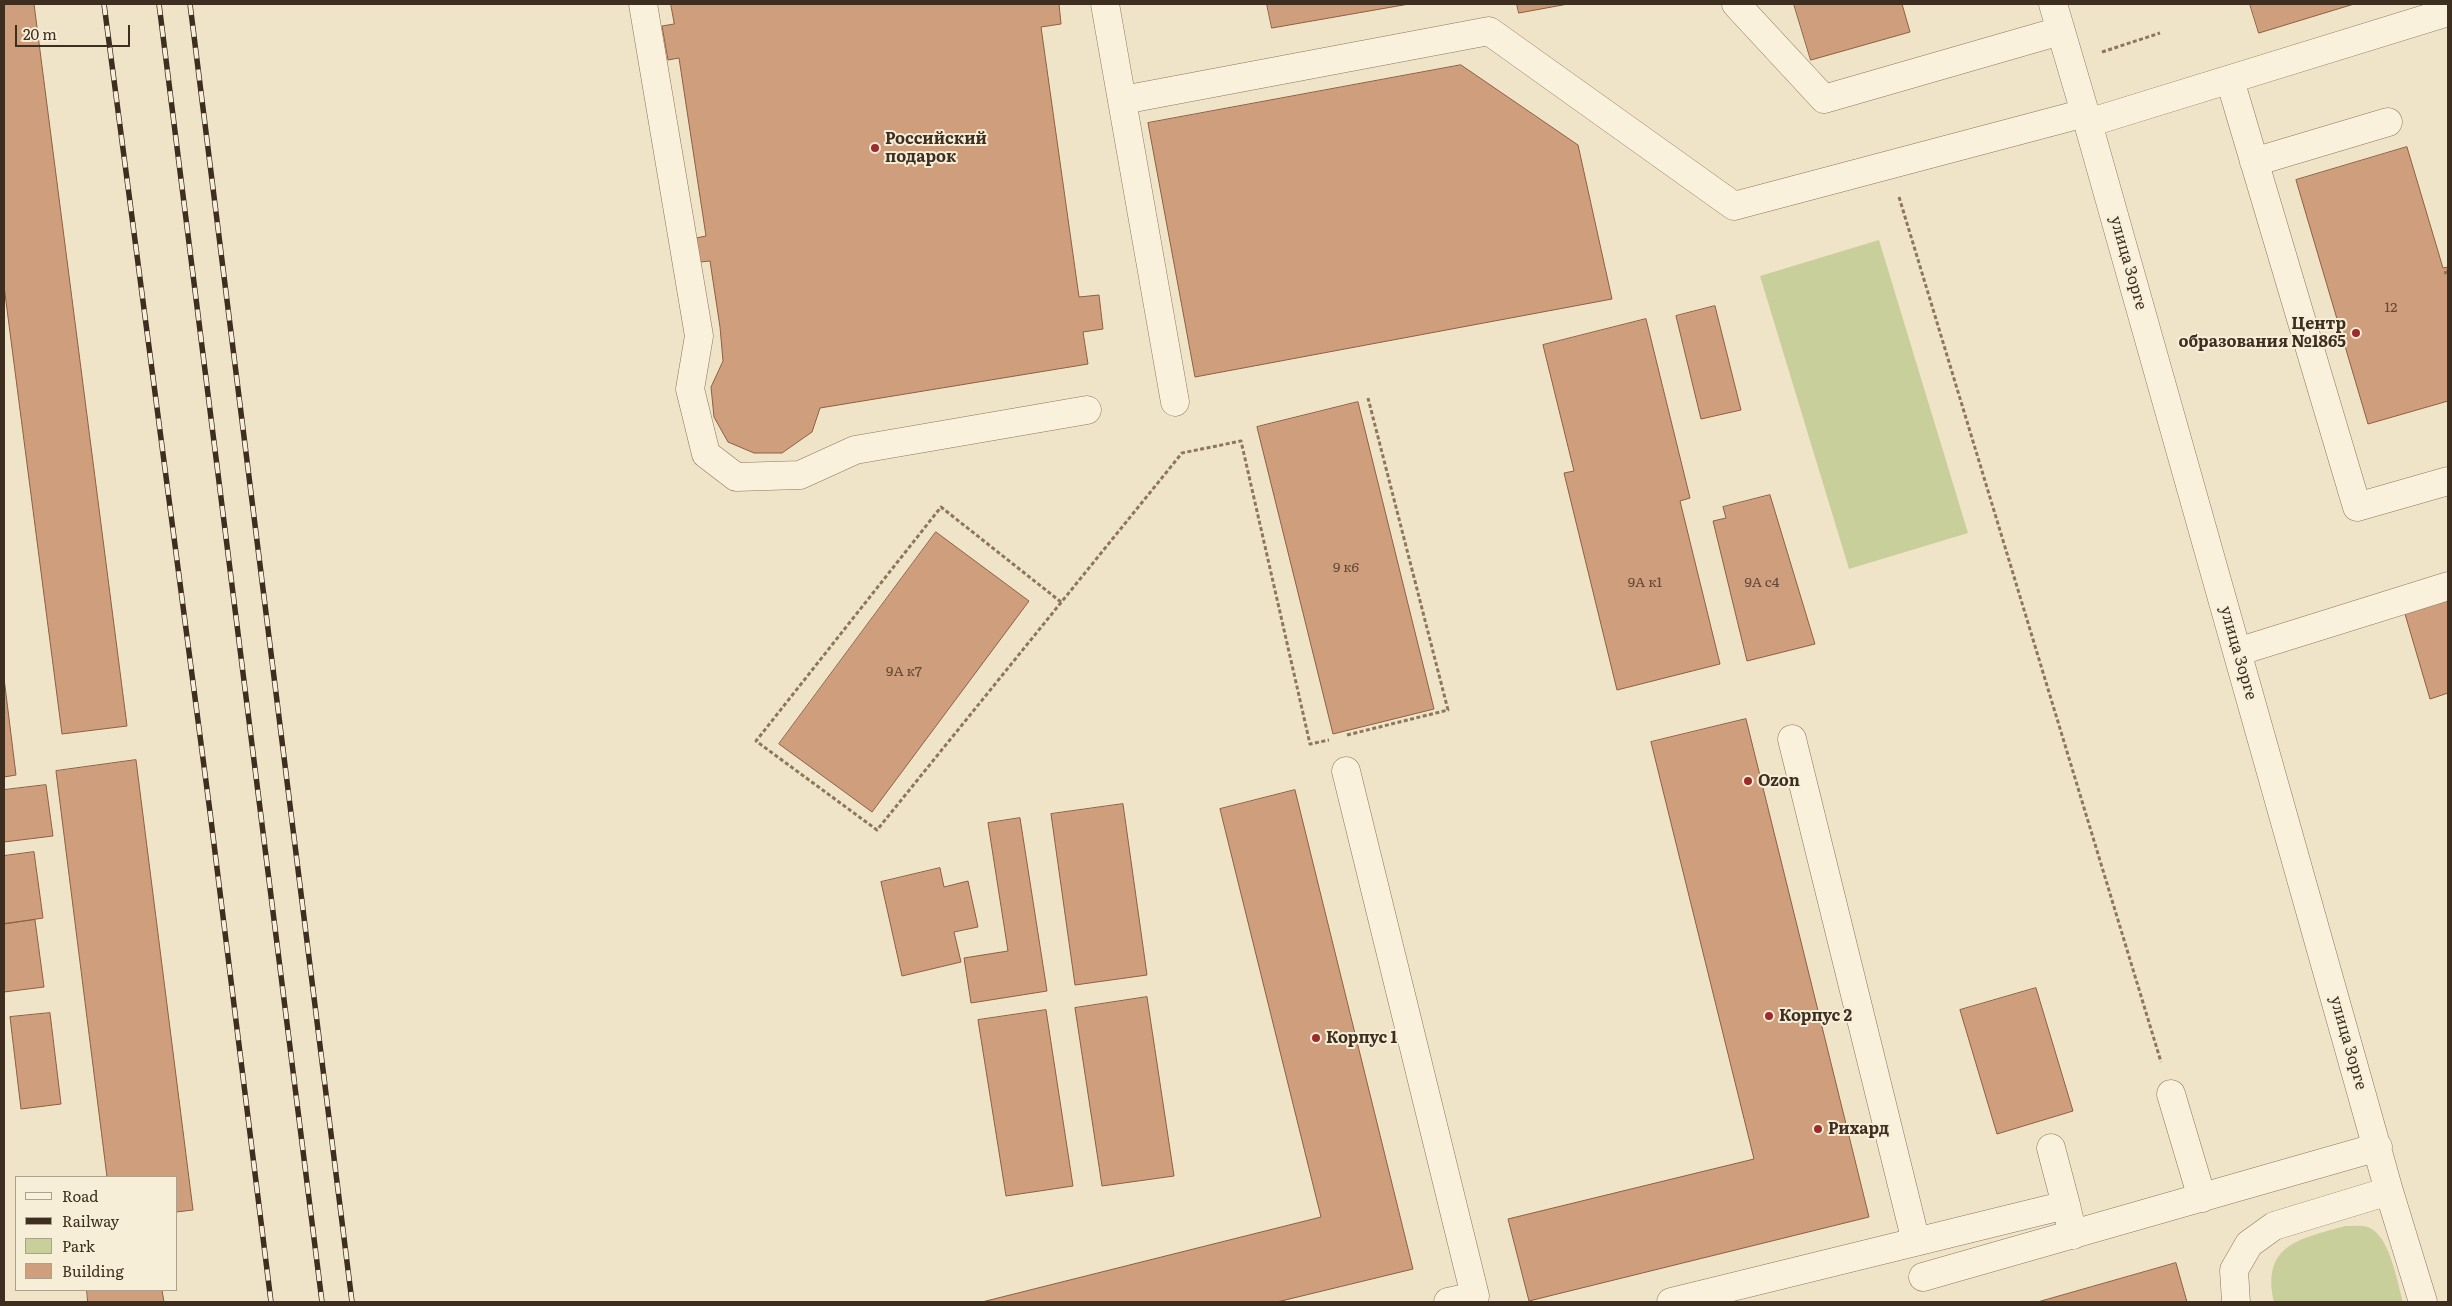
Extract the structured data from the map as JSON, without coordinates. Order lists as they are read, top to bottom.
{
  "streets": {
    "street": ["улица Зорге"]
  },
  "places": [
    "Российский подарок",
    "Центр образования №1865",
    "Ozon",
    "Корпус 2",
    "Корпус 1",
    "Рихард"
  ],
  "house_numbers": [
    "12",
    "9 к6",
    "9А к1",
    "9А с4",
    "9А к7"
  ],
  "legend": [
    "Road",
    "Railway",
    "Park",
    "Building"
  ],
  "scale_bar": "20 m"
}
